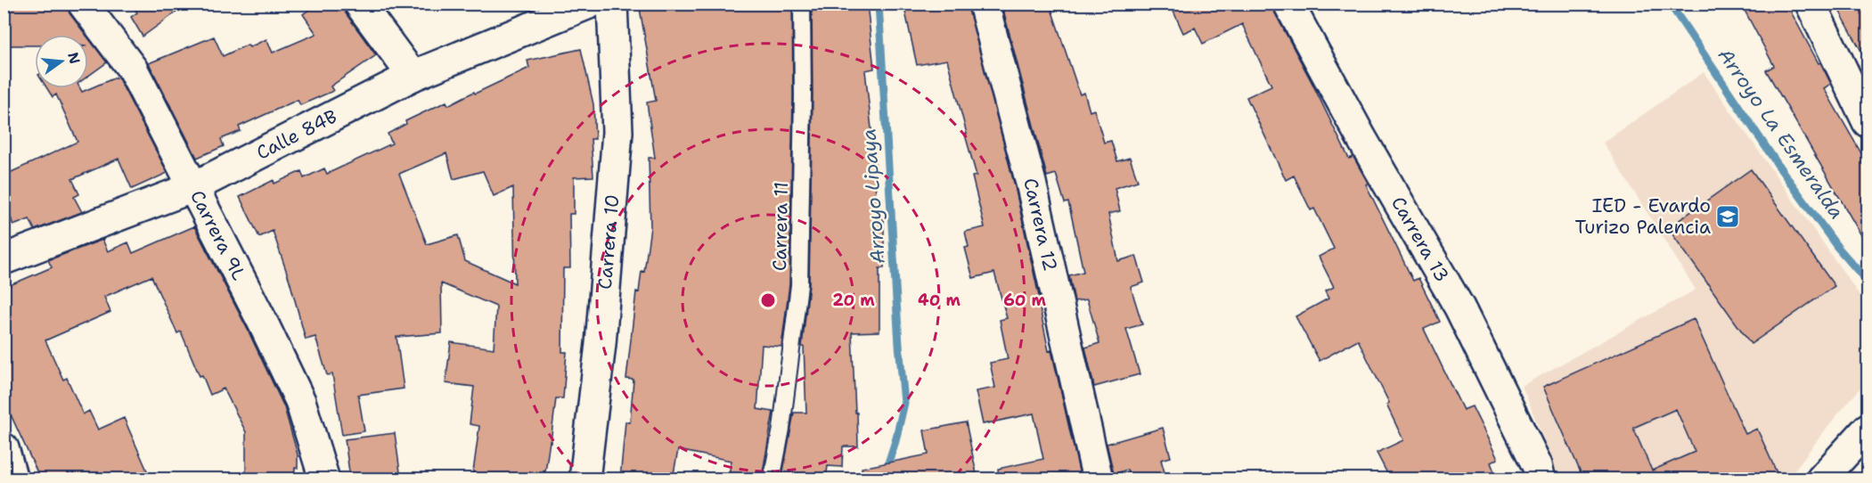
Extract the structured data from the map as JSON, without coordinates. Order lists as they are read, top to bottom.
{
  "streets": {
    "street": [
      "Calle 84B",
      "Carrera 12",
      "Carrera 9L",
      "Carrera 13",
      "Carrera 10"
    ],
    "lane": ["Carrera 11"]
  },
  "crossings": [
    ["Calle 84B", "Carrera 9L"]
  ],
  "water": ["Arroyo La Esmeralda", "Arroyo Lipaya"],
  "places": {
    "school or university": ["IED - Evardo Turizo Palencia"]
  },
  "north": "right",
  "rings": ["20 m", "40 m", "60 m"]
}
